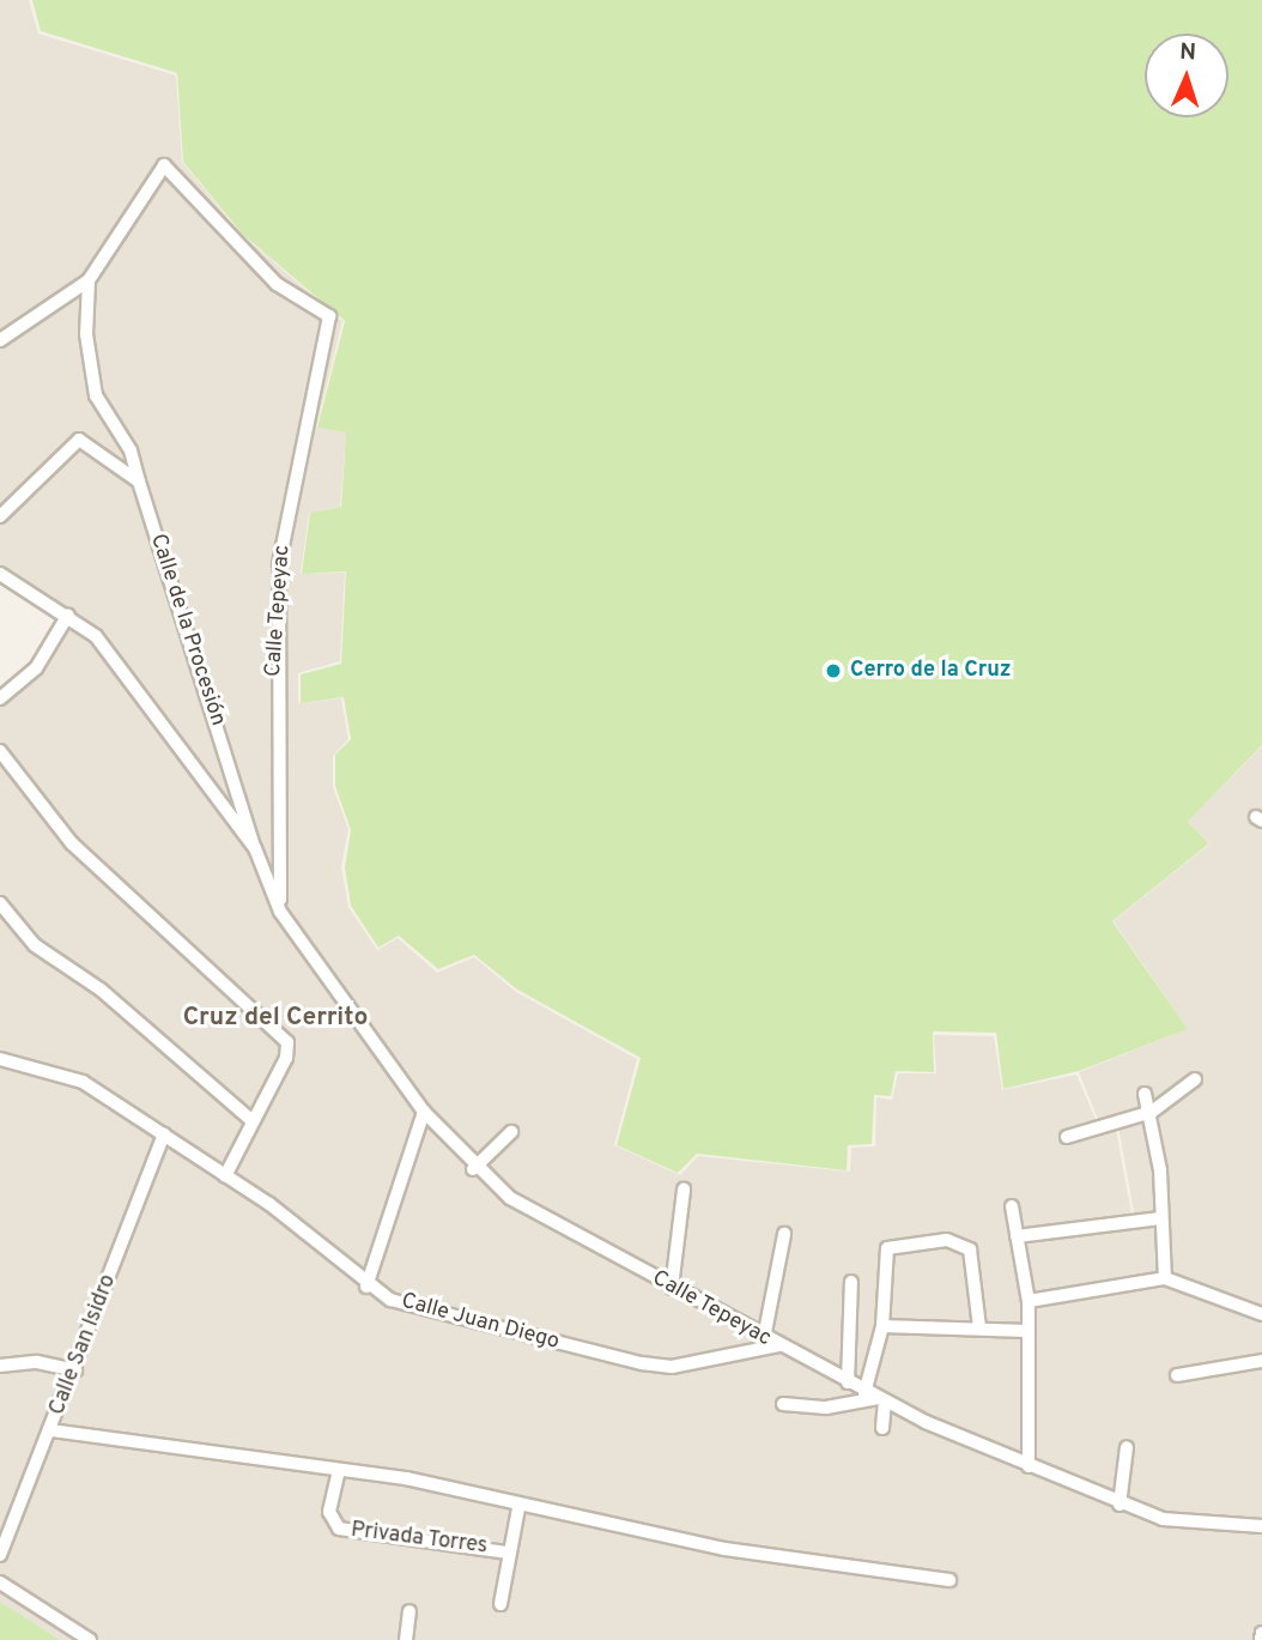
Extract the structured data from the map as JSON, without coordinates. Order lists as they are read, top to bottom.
{
  "streets": {
    "street": [
      "Calle Tepeyac",
      "Calle de la Procesión",
      "Calle Juan Diego",
      "Calle San Isidro",
      "Privada Torres"
    ]
  },
  "crossings": [
    ["Calle Tepeyac", "Calle de la Procesión"],
    ["Calle Tepeyac", "Calle Juan Diego"],
    ["Calle Juan Diego", "Calle San Isidro"]
  ],
  "districts": ["Cruz del Cerrito"],
  "places": ["Cerro de la Cruz"],
  "north": "top"
}
